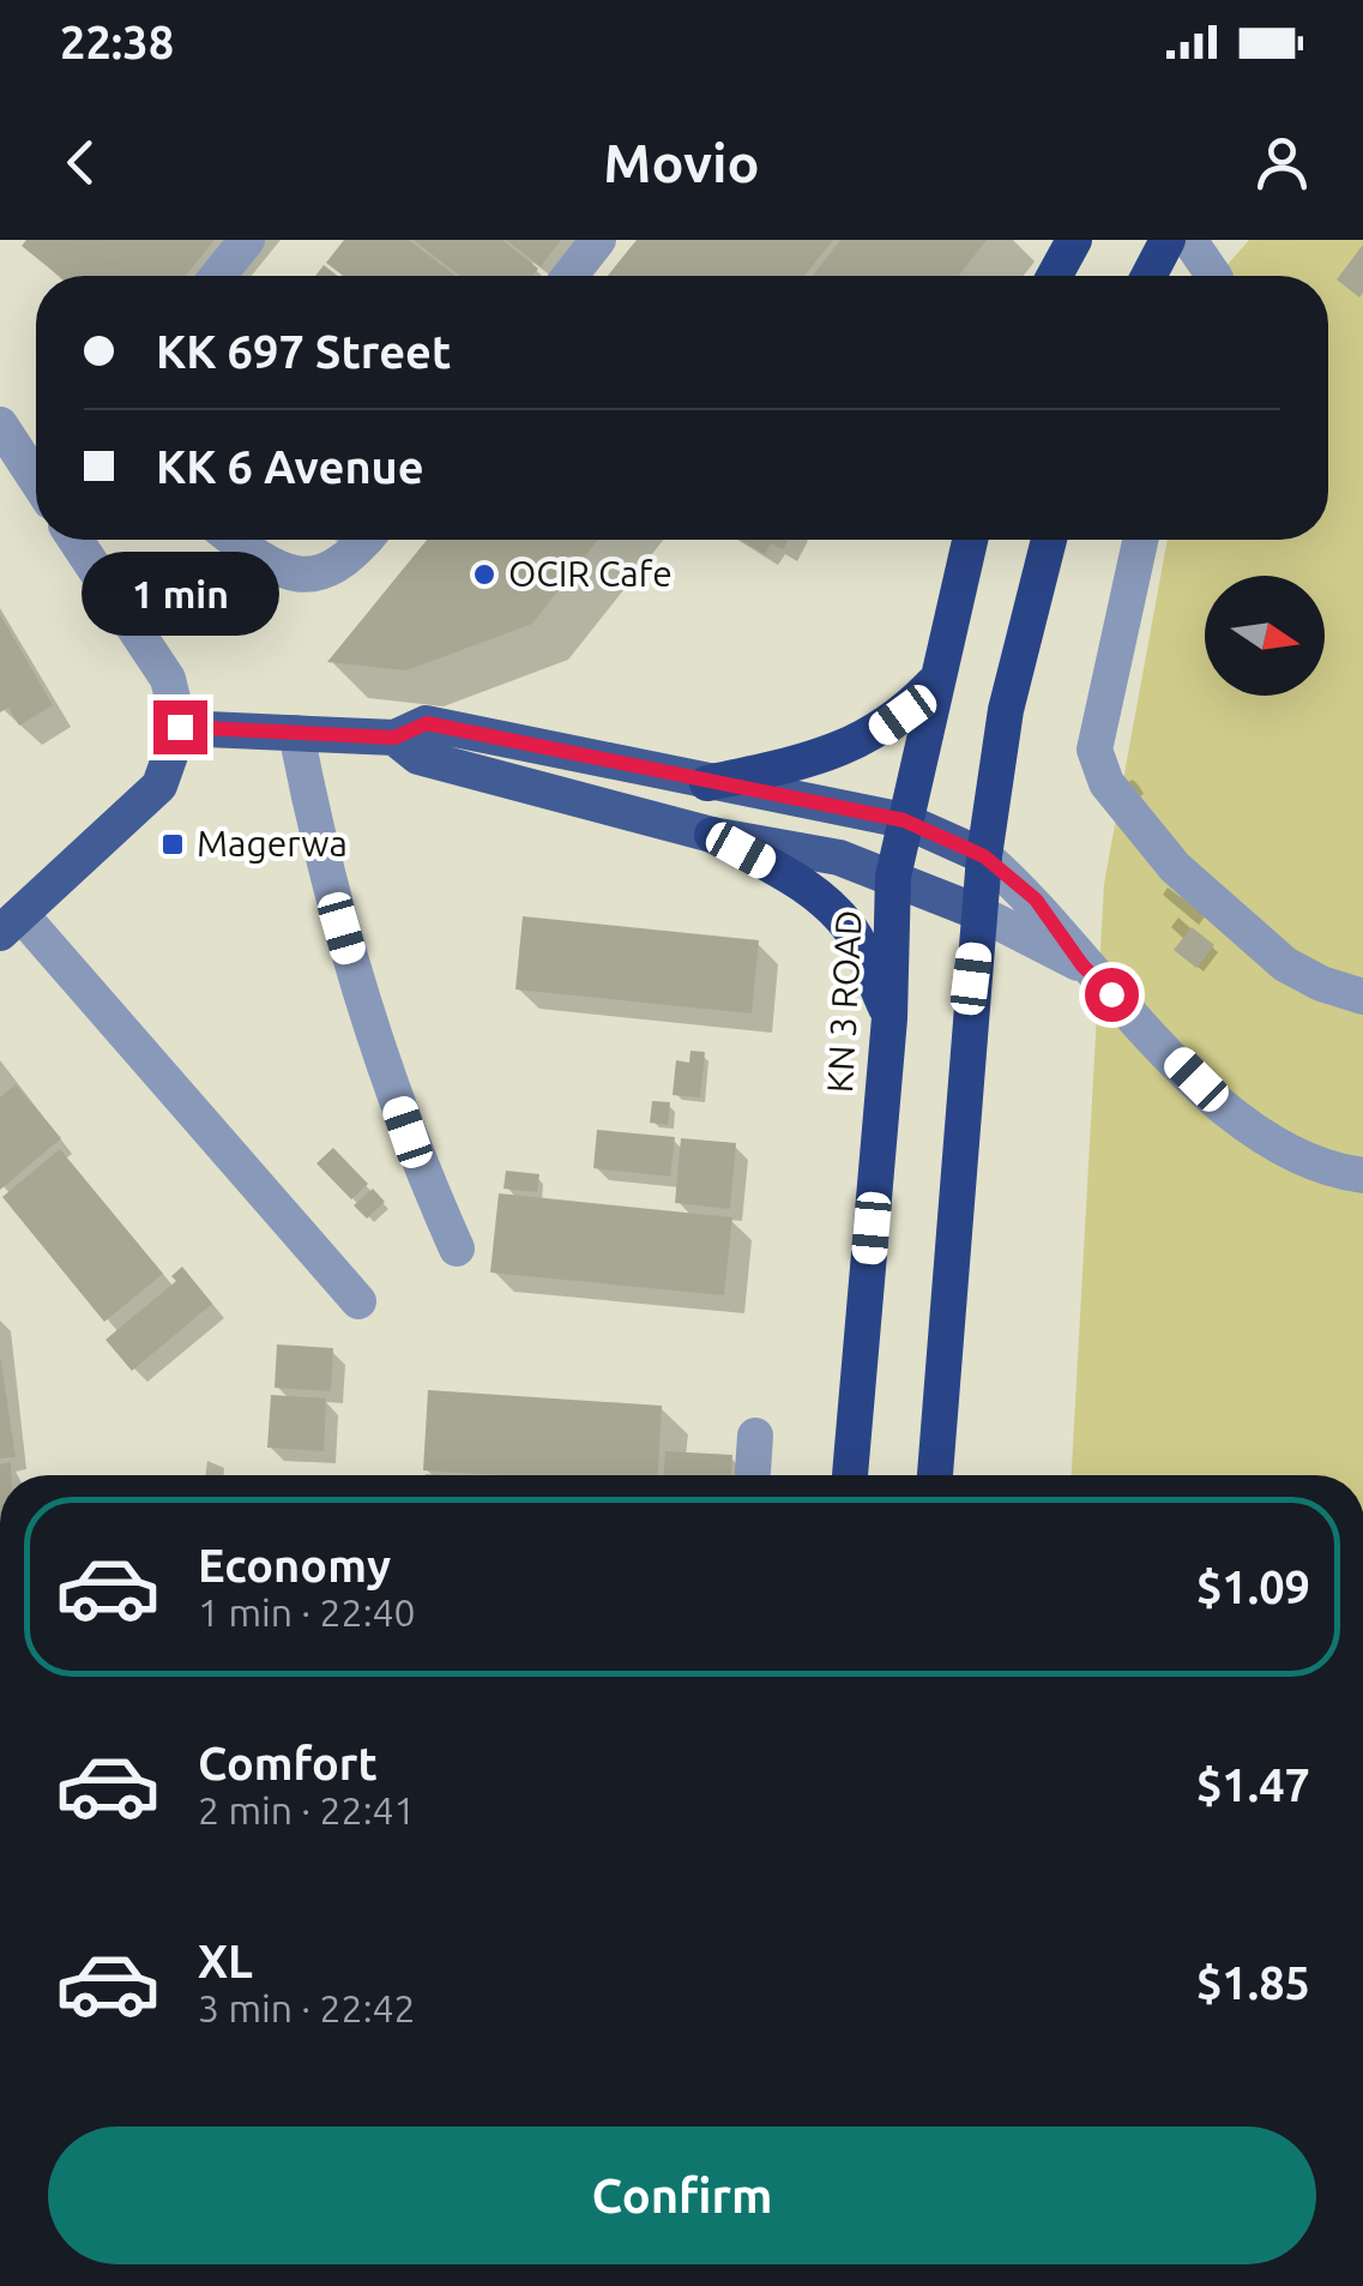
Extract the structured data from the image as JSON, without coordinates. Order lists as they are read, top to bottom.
{
  "streets": {
    "highway": ["KN 3 ROAD"]
  },
  "places": {
    "other": ["OCIR Cafe"],
    "transit": ["Magerwa"]
  },
  "north": "right",
  "page": {
    "status": "22:38",
    "header": "Movio",
    "banner": ["KK 697 Street", "KK 6 Avenue"],
    "bubble": "1 min",
    "list": [
      {
        "name": "Economy",
        "note": "1 min · 22:40",
        "value": "$1.09"
      },
      {
        "name": "Comfort",
        "note": "2 min · 22:41",
        "value": "$1.47"
      },
      {
        "name": "XL",
        "note": "3 min · 22:42",
        "value": "$1.85"
      }
    ],
    "buttons": "Confirm"
  }
}
